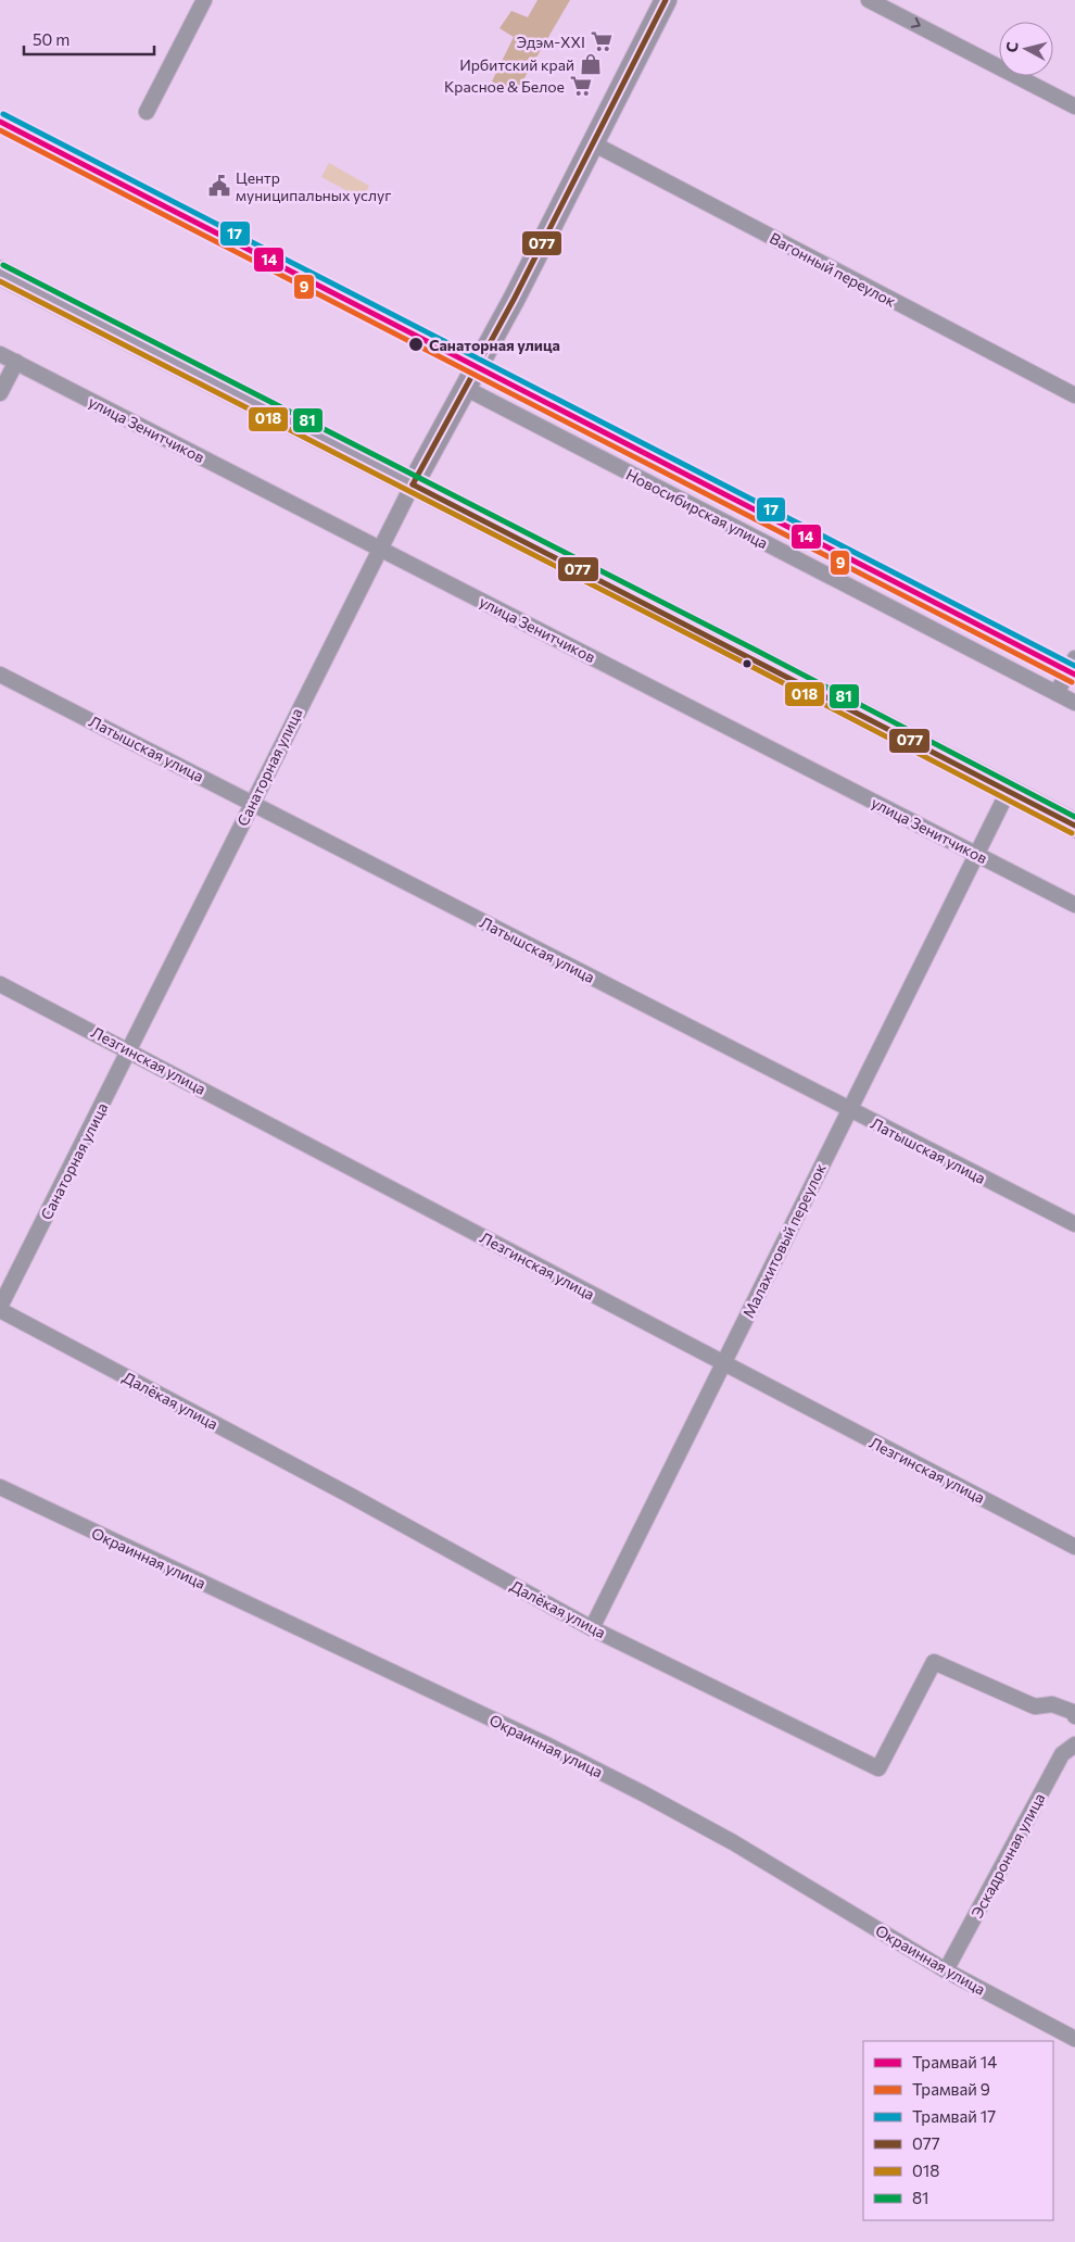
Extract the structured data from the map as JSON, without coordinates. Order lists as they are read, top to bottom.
{
  "streets": {
    "street": [
      "Вагонный переулок",
      "улица Зенитчиков",
      "Новосибирская улица",
      "Латышская улица",
      "Санаторная улица",
      "Лезгинская улица",
      "Малахитовый переулок",
      "Далёкая улица",
      "Окраинная улица",
      "Эскадронная улица"
    ]
  },
  "crossings": [
    ["Вагонный переулок", "Санаторная улица"],
    ["улица Зенитчиков", "Санаторная улица"],
    ["улица Зенитчиков", "Малахитовый переулок"],
    ["Новосибирская улица", "Санаторная улица"],
    ["Латышская улица", "Санаторная улица"],
    ["Латышская улица", "Малахитовый переулок"],
    ["Санаторная улица", "Лезгинская улица"],
    ["Санаторная улица", "Далёкая улица"],
    ["Лезгинская улица", "Малахитовый переулок"],
    ["Малахитовый переулок", "Далёкая улица"],
    ["Окраинная улица", "Эскадронная улица"]
  ],
  "places": {
    "supermarket": ["Эдэм-XXI", "Красное & Белое"],
    "shop": ["Ирбитский край"],
    "public building": ["Центр муниципальных услуг"],
    "other": ["Санаторная улица"]
  },
  "lines": [
    "transit line 077",
    "tram line 17",
    "tram line 14",
    "tram line 9",
    "transit line 81",
    "transit line 018"
  ],
  "legend": [
    "Трамвай 14",
    "Трамвай 9",
    "Трамвай 17",
    "077",
    "018",
    "81"
  ],
  "scale_bar": "50 m",
  "north": "left"
}
